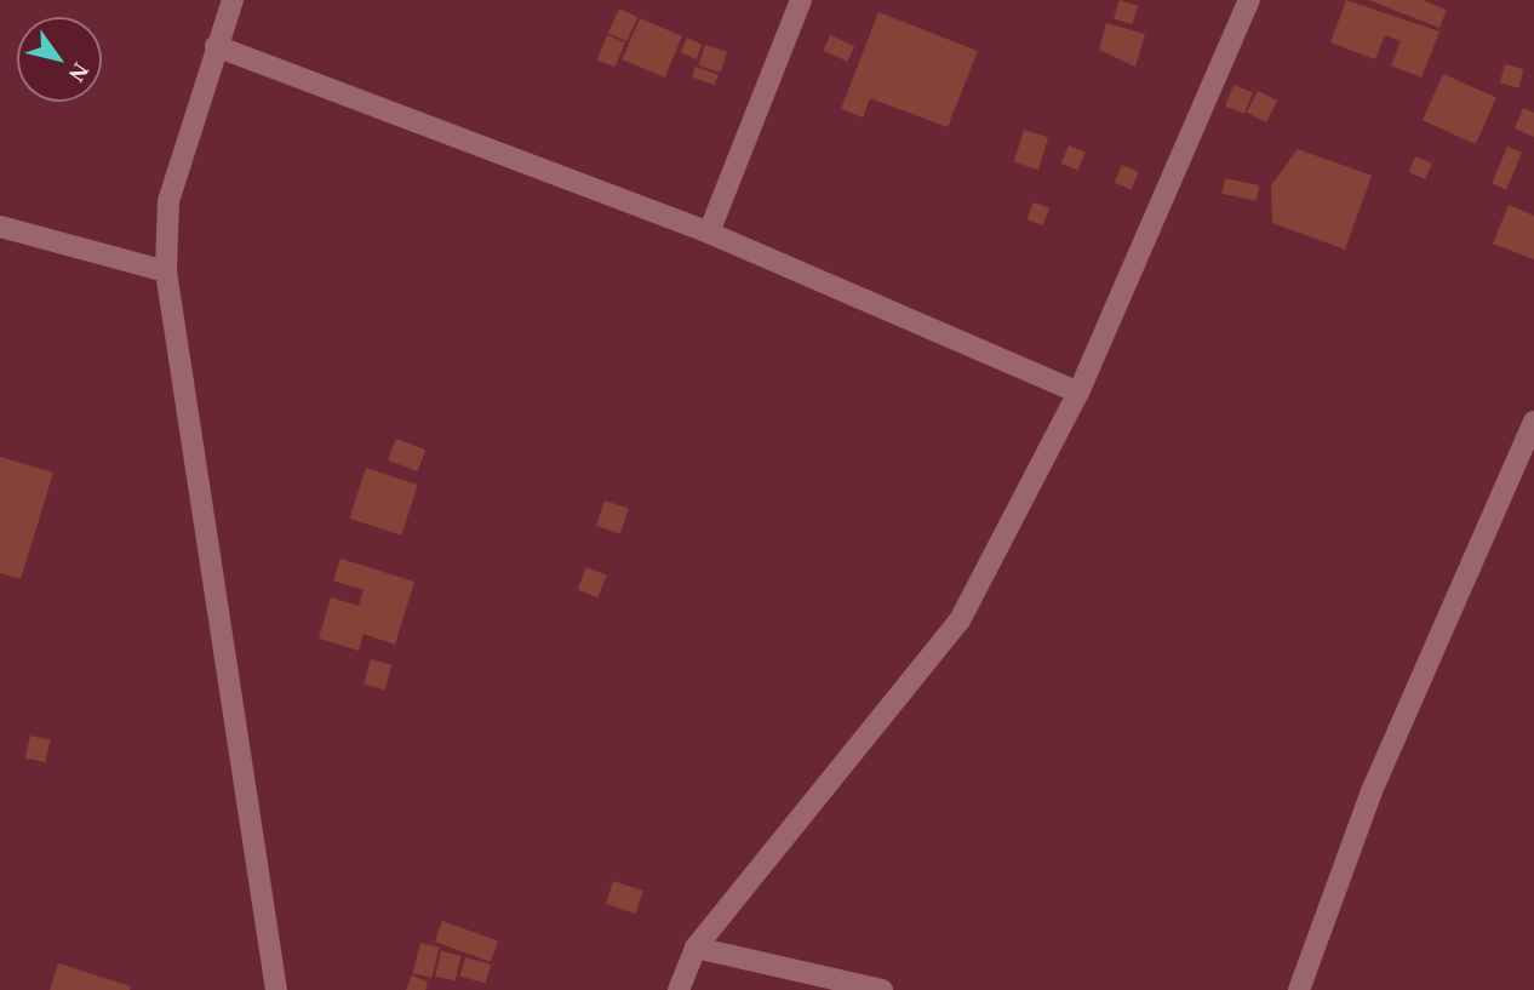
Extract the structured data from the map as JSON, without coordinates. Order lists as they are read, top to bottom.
{
  "north": "bottom right"
}
